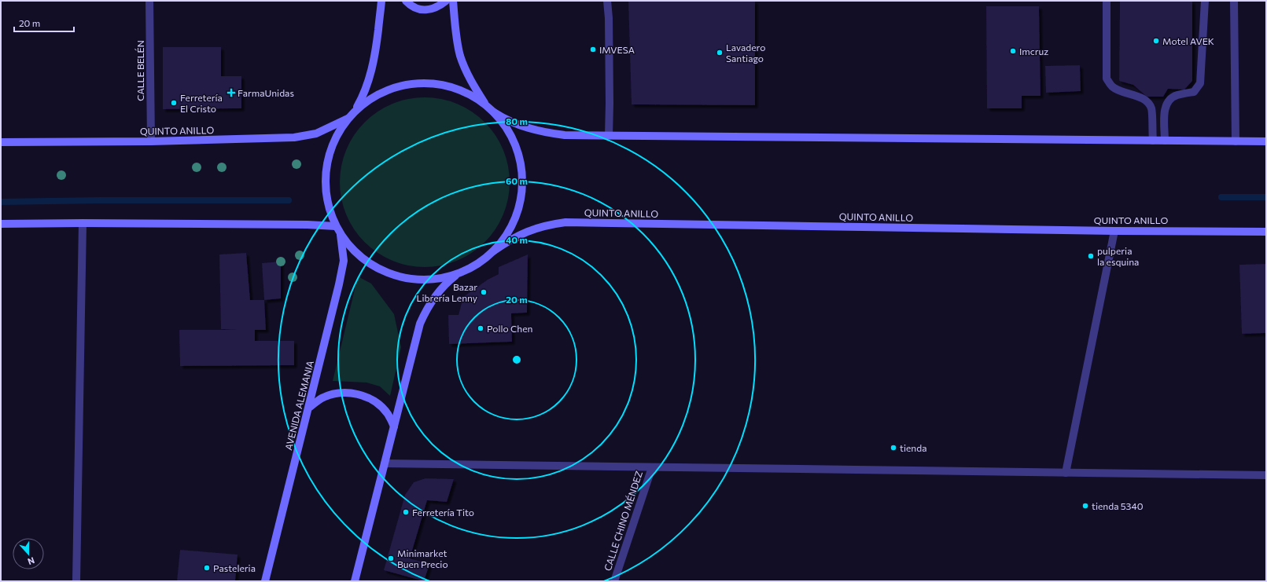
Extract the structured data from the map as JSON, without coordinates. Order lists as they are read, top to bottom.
{
  "streets": {
    "main road": ["QUINTO ANILLO", "AVENIDA ALEMANIA"],
    "street": ["CALLE BELÉN", "CALLE CHINO MÉNDEZ"]
  },
  "crossings": [
    ["CALLE BELÉN", "QUINTO ANILLO"]
  ],
  "places": {
    "other": [
      "Motel AVEK",
      "IMVESA",
      "Imcruz",
      "Lavadero Santiago",
      "Ferretería El Cristo",
      "pulperia la esquina",
      "Bazar Librería Lenny",
      "Pollo Chen",
      "tienda",
      "tienda 5340",
      "Ferretería Tito",
      "Minimarket Buen Precio",
      "Pasteleria"
    ],
    "health": ["FarmaUnidas"]
  },
  "scale_bar": "20 m",
  "north": "bottom",
  "rings": [
    "80 m",
    "60 m",
    "40 m",
    "20 m"
  ]
}
